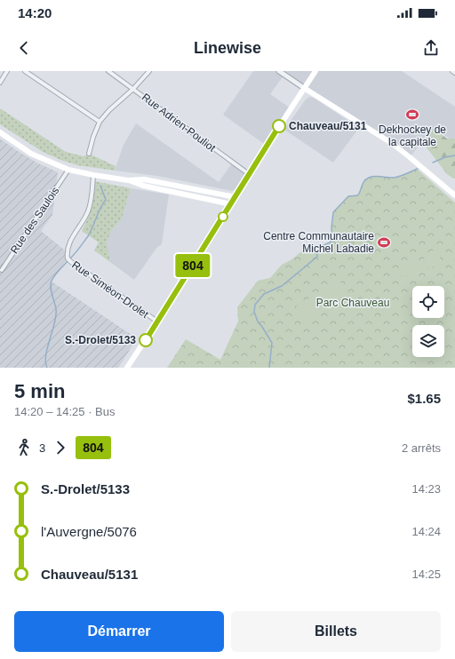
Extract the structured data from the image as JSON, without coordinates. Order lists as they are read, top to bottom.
{
  "streets": {
    "street": ["Rue Adrien-Pouliot", "Rue des Saulois", "Rue Siméon-Drolet"]
  },
  "parks": ["Parc Chauveau"],
  "places": {
    "sports": ["Dekhockey de la capitale", "Centre Communautaire Michel Labadie"],
    "other": ["Chauveau/5131", "S.-Drolet/5133"]
  },
  "lines": ["bus line 804"],
  "page": {
    "status": "14:20",
    "header": "Linewise",
    "on_map": "804",
    "heading": ["5 min", "14:20 – 14:25 · Bus", "$1.65"],
    "legs": ["3", "804", "2 arrêts"],
    "list": [
      {
        "name": "S.-Drolet/5133",
        "value": "14:23"
      },
      {
        "name": "l'Auvergne/5076",
        "value": "14:24"
      },
      {
        "name": "Chauveau/5131",
        "value": "14:25"
      }
    ],
    "buttons": ["Démarrer", "Billets"]
  }
}
